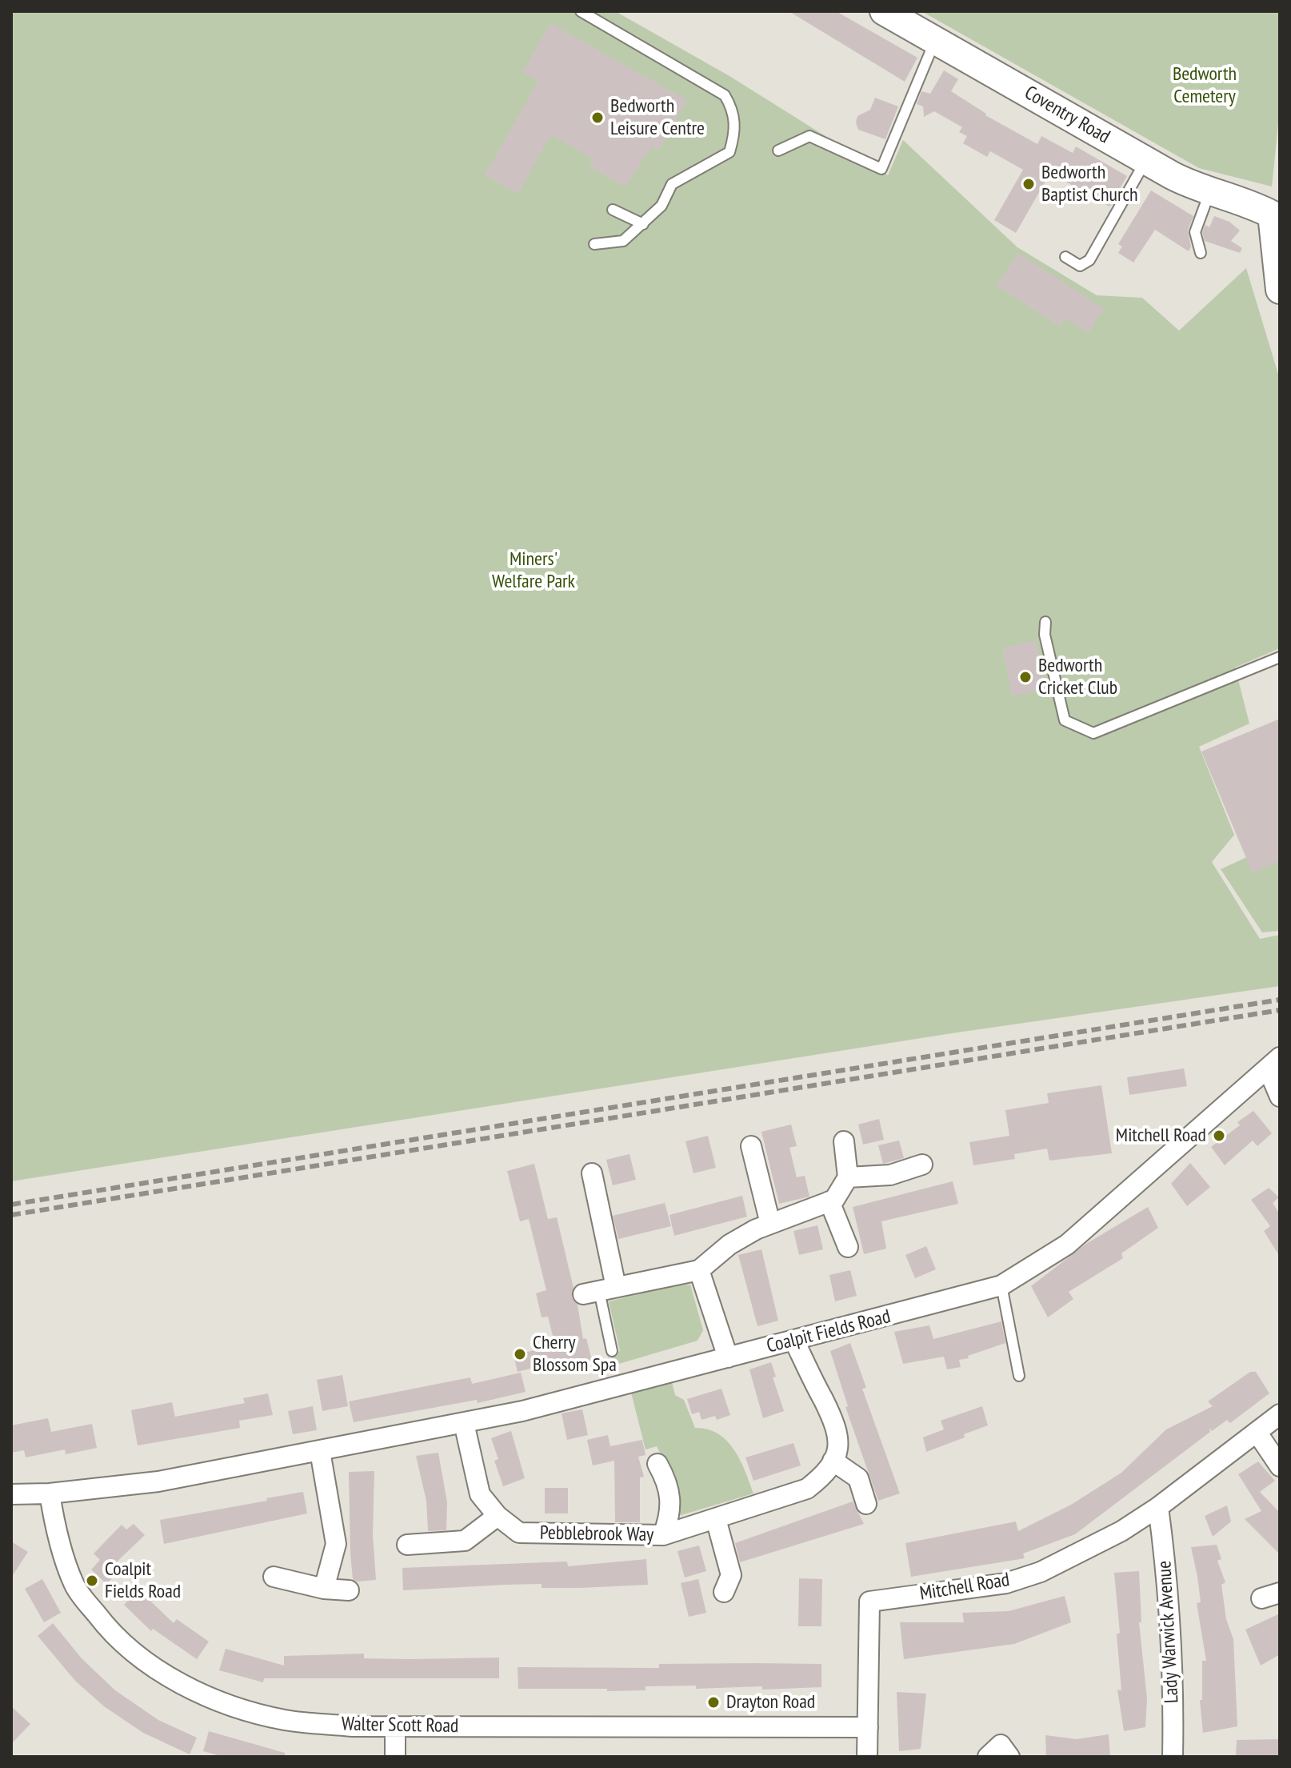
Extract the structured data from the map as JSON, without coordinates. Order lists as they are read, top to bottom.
{
  "streets": {
    "main road": ["Coventry Road"],
    "street": [
      "Coalpit Fields Road",
      "Pebblebrook Way",
      "Mitchell Road",
      "Lady Warwick Avenue",
      "Walter Scott Road"
    ]
  },
  "crossings": [
    ["Coalpit Fields Road", "Pebblebrook Way"],
    ["Coalpit Fields Road", "Walter Scott Road"],
    ["Mitchell Road", "Lady Warwick Avenue"],
    ["Mitchell Road", "Walter Scott Road"]
  ],
  "parks": ["Bedworth Cemetery", "Miners' Welfare Park"],
  "places": [
    "Bedworth Leisure Centre",
    "Bedworth Baptist Church",
    "Bedworth Cricket Club",
    "Mitchell Road",
    "Cherry Blossom Spa",
    "Coalpit Fields Road",
    "Drayton Road"
  ]
}
